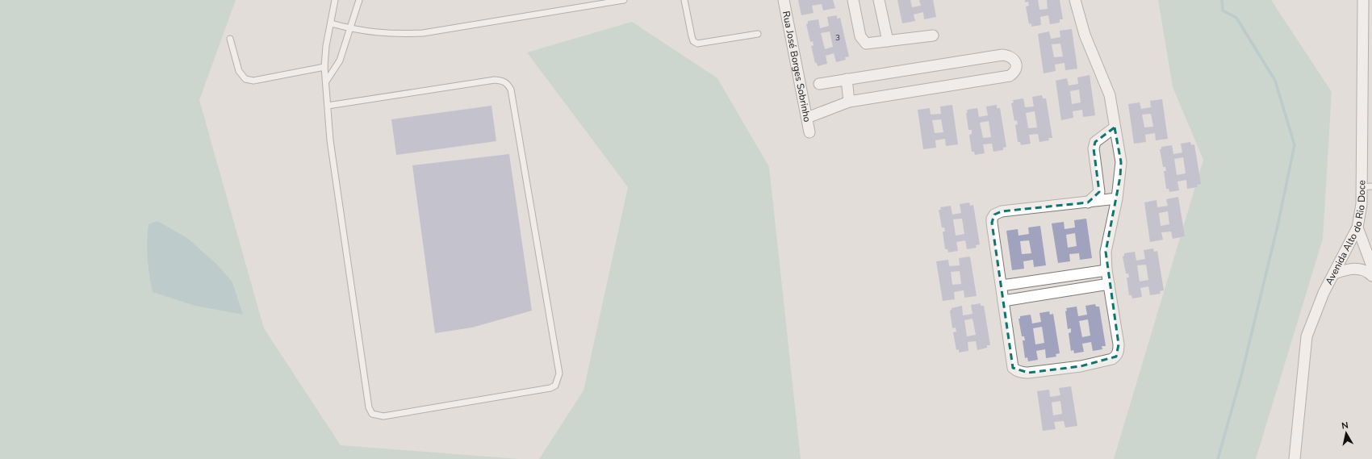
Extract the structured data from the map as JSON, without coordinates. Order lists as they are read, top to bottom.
{
  "streets": {
    "street": ["Rua José Borges Sobrinho", "Avenida Alto do Rio Doce"]
  },
  "house_numbers": ["3"],
  "north": "top"
}
